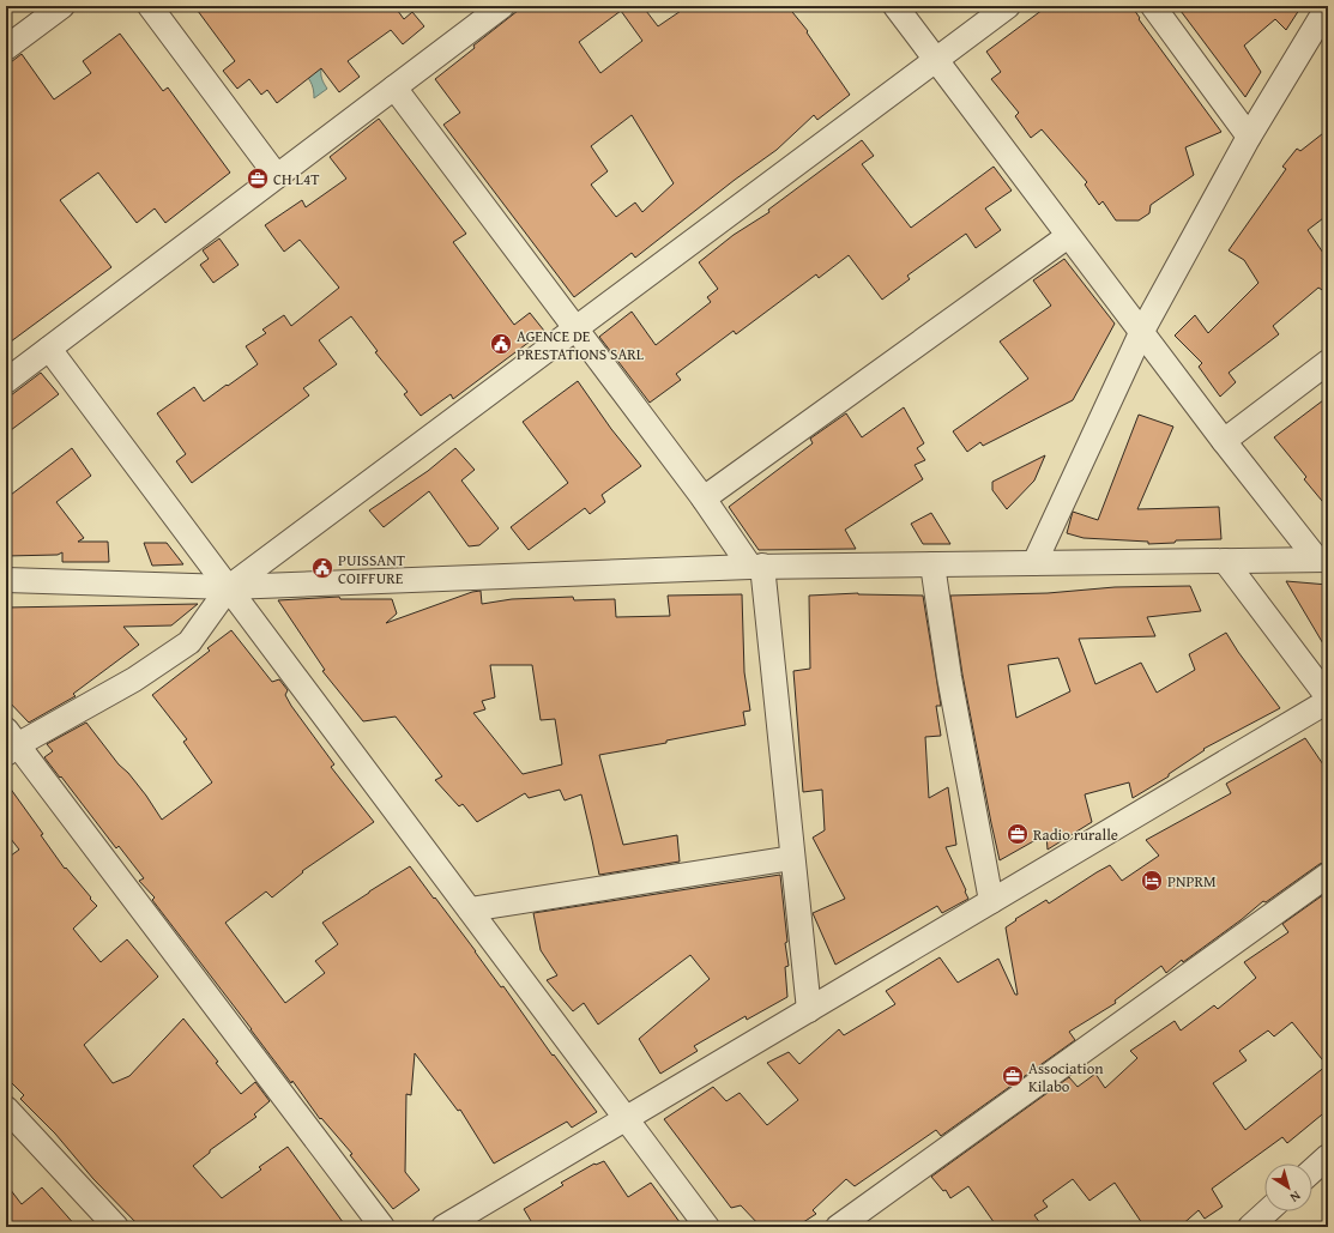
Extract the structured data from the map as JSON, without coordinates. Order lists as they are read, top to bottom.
{
  "places": {
    "office": ["CH L4T", "Radio ruralle", "Association Kilabo"],
    "public building": ["AGENCE DE PRESTATIONS SARL", "PUISSANT COIFFURE"],
    "hotel": ["PNPRM"]
  },
  "north": "bottom right"
}
